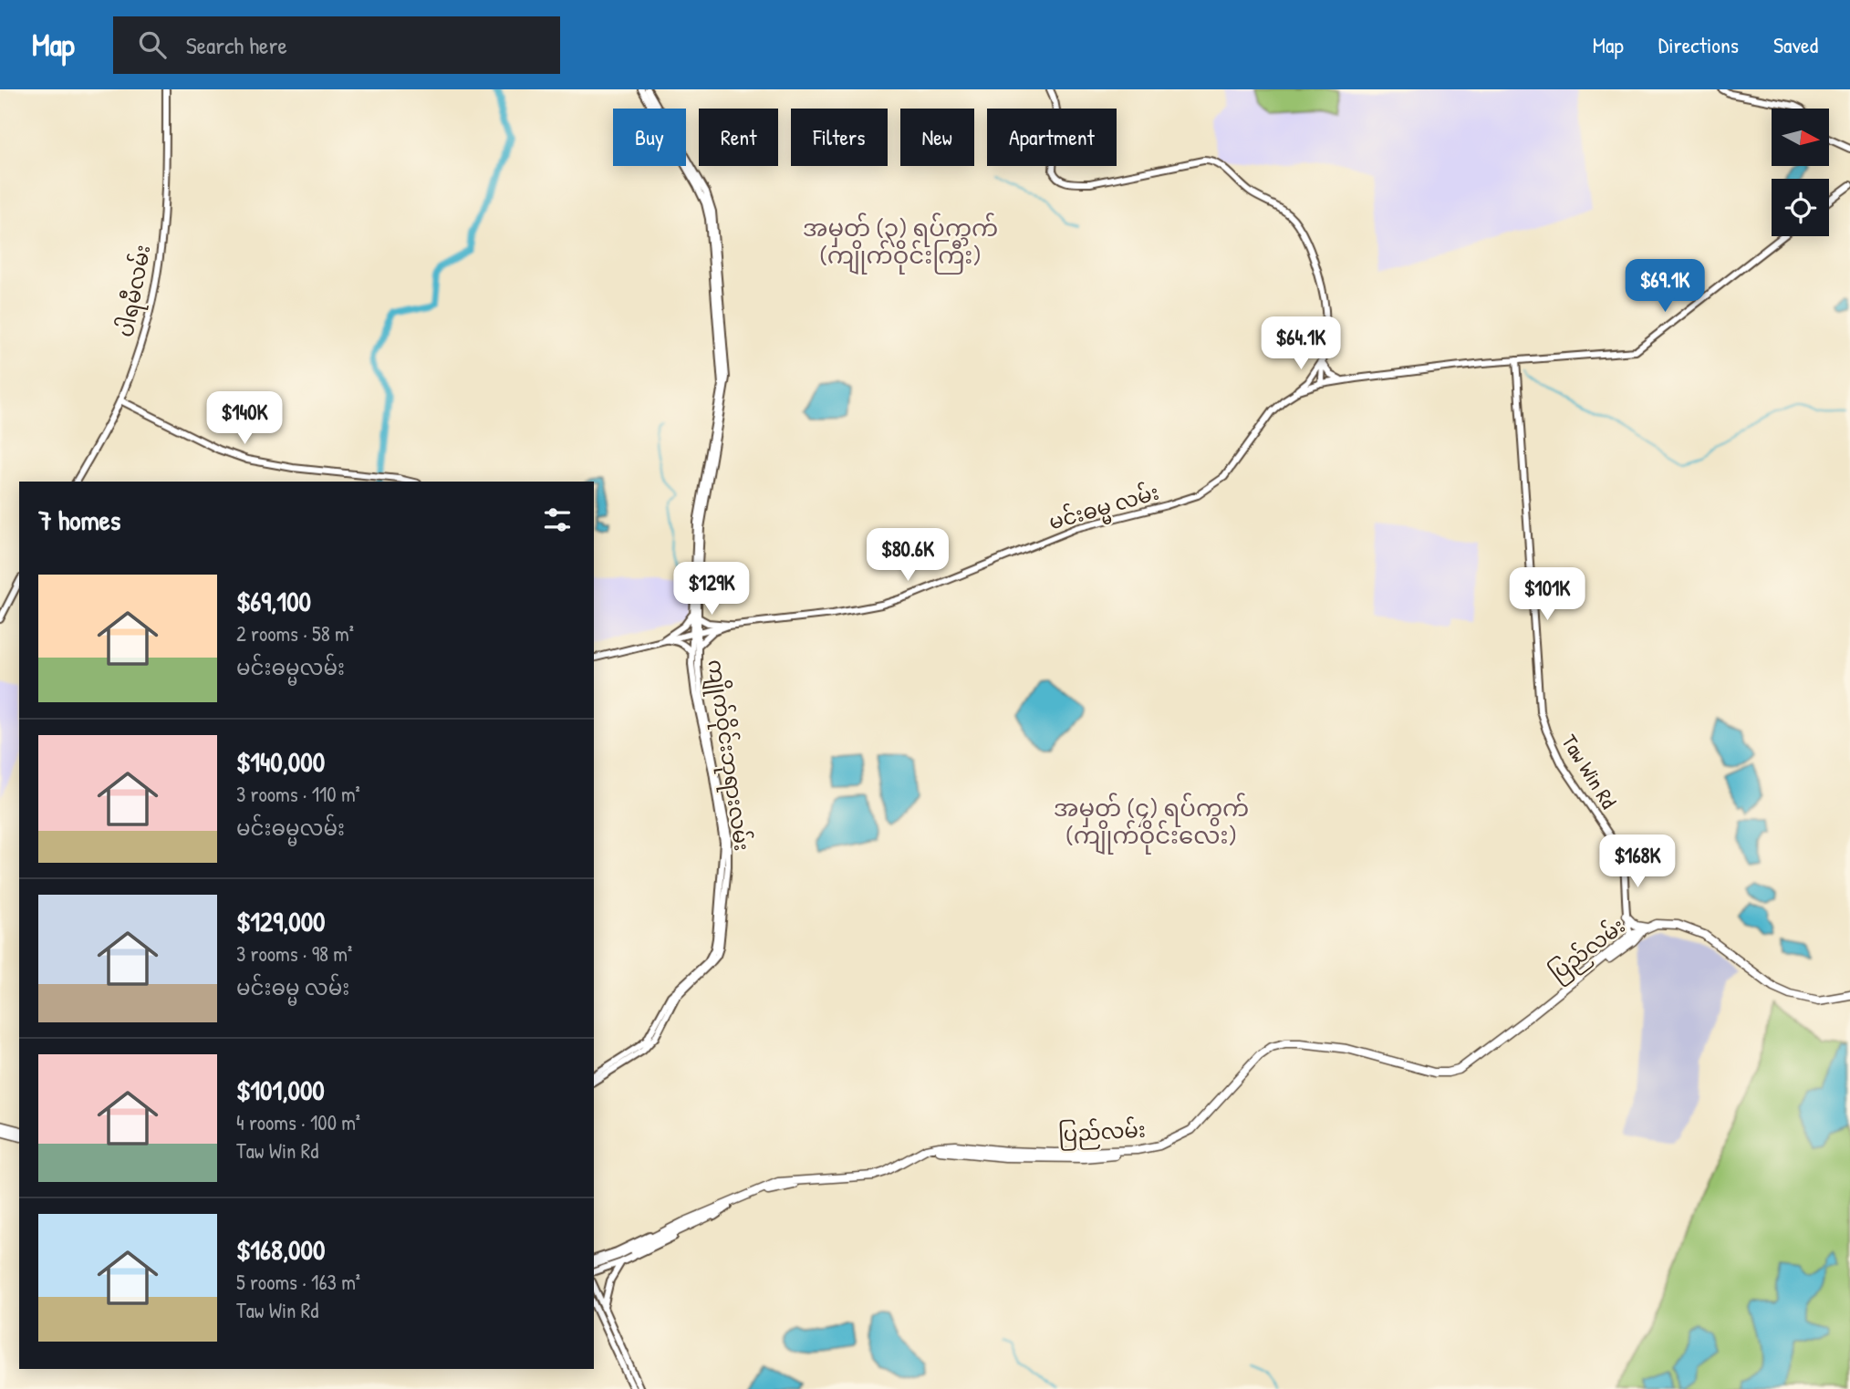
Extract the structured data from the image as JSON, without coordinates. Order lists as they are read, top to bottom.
{
  "streets": {
    "highway": ["ပြည်လမ်း"],
    "main road": [
      "ပါရမီလမ်း",
      "မင်းဓမ္မ လမ်း",
      "ကျိုက်ဝိုင်းဘုရားလမ်း",
      "Taw Win Rd"
    ]
  },
  "crossings": [
    ["မင်းဓမ္မ လမ်း", "ကျိုက်ဝိုင်းဘုရားလမ်း"],
    ["မင်းဓမ္မ လမ်း", "Taw Win Rd"],
    ["Taw Win Rd", "ပြည်လမ်း"]
  ],
  "districts": ["အမှတ် (၃) ရပ်ကွက် (ကျိုက်ဝိုင်းကြီး)", "အမှတ် (၄) ရပ်ကွက် (ကျိုက်ဝိုင်းလေး)"],
  "north": "right",
  "page": {
    "header": "Map",
    "search": "Search here",
    "nav": ["Map", "Directions", "Saved"],
    "chip": [
      "Buy",
      "Rent",
      "Filters",
      "New",
      "Apartment"
    ],
    "price": [
      "$69.1K",
      "$64.1K",
      "$140K",
      "$80.6K",
      "$129K",
      "$101K",
      "$168K"
    ],
    "heading": "7 homes",
    "list": [
      {
        "name": "$69,100",
        "note": "2 rooms · 58 m² · မင်းဓမ္မလမ်း"
      },
      {
        "name": "$140,000",
        "note": "3 rooms · 110 m² · မင်းဓမ္မလမ်း"
      },
      {
        "name": "$129,000",
        "note": "3 rooms · 98 m² · မင်းဓမ္မ လမ်း"
      },
      {
        "name": "$101,000",
        "note": "4 rooms · 100 m² · Taw Win Rd"
      },
      {
        "name": "$168,000",
        "note": "5 rooms · 163 m² · Taw Win Rd"
      }
    ]
  }
}
